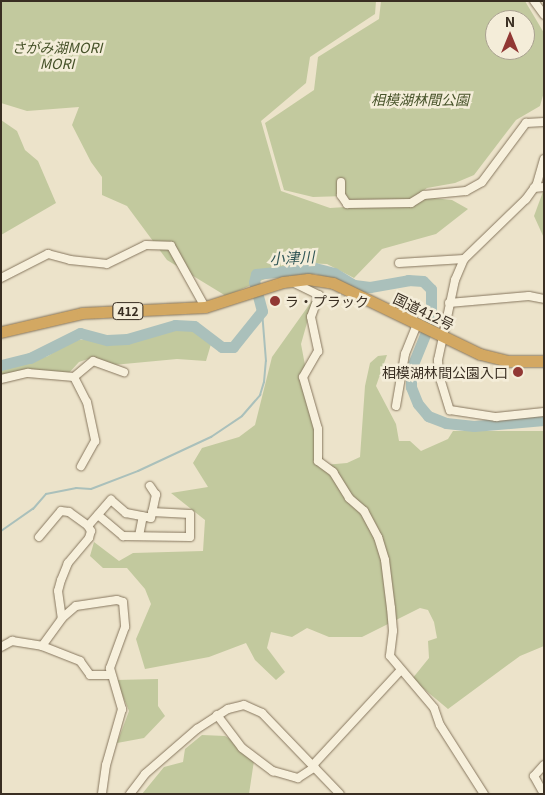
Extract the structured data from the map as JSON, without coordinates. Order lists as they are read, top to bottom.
{
  "streets": {
    "highway": ["412", "国道412号"]
  },
  "water": ["小津川"],
  "parks": ["さがみ湖MORI MORI", "相模湖林間公園"],
  "places": ["ラ・プラック", "相模湖林間公園入口"],
  "north": "top"
}
